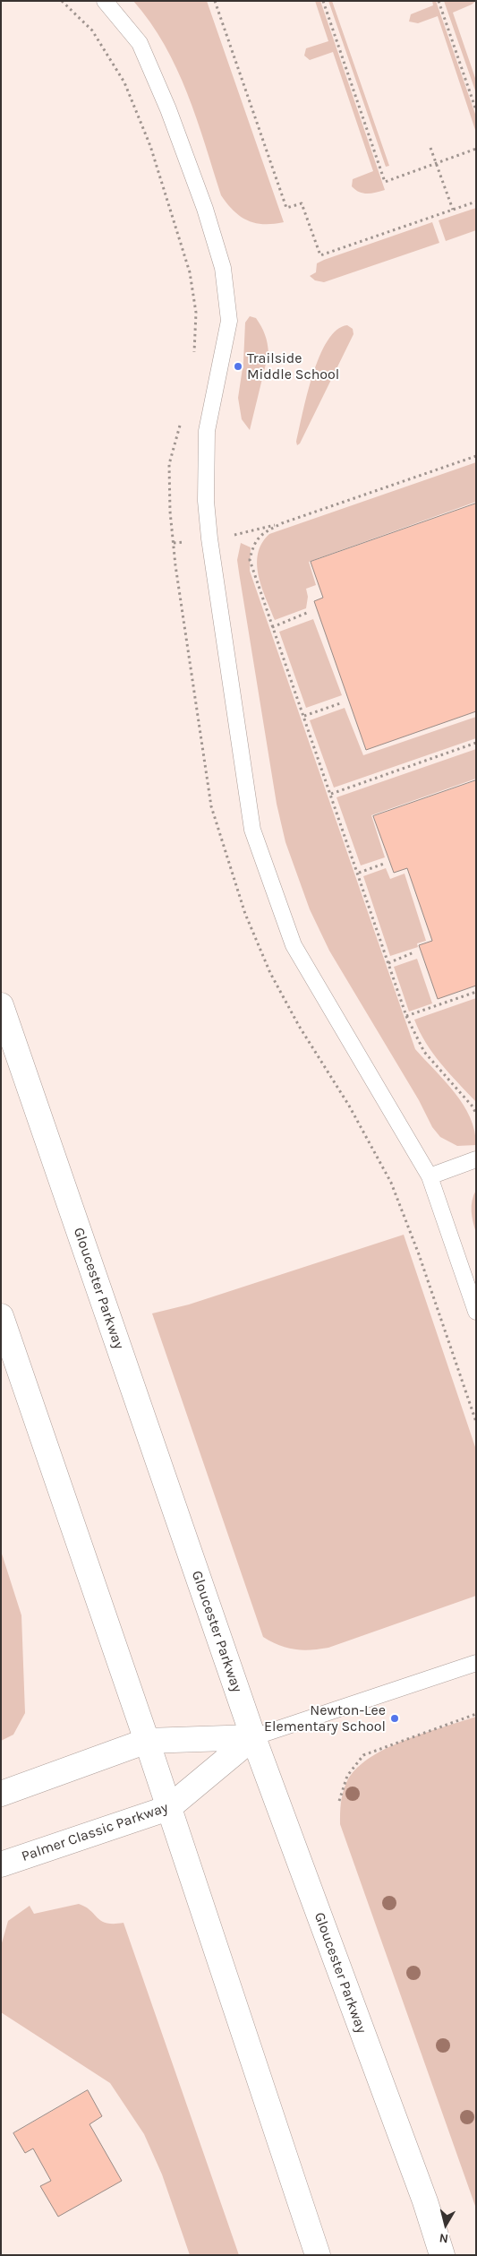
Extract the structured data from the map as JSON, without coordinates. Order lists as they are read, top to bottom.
{
  "streets": {
    "main road": ["Gloucester Parkway", "Palmer Classic Parkway"]
  },
  "crossings": [
    ["Gloucester Parkway", "Palmer Classic Parkway"]
  ],
  "places": ["Trailside Middle School", "Newton-Lee Elementary School"],
  "north": "bottom"
}
